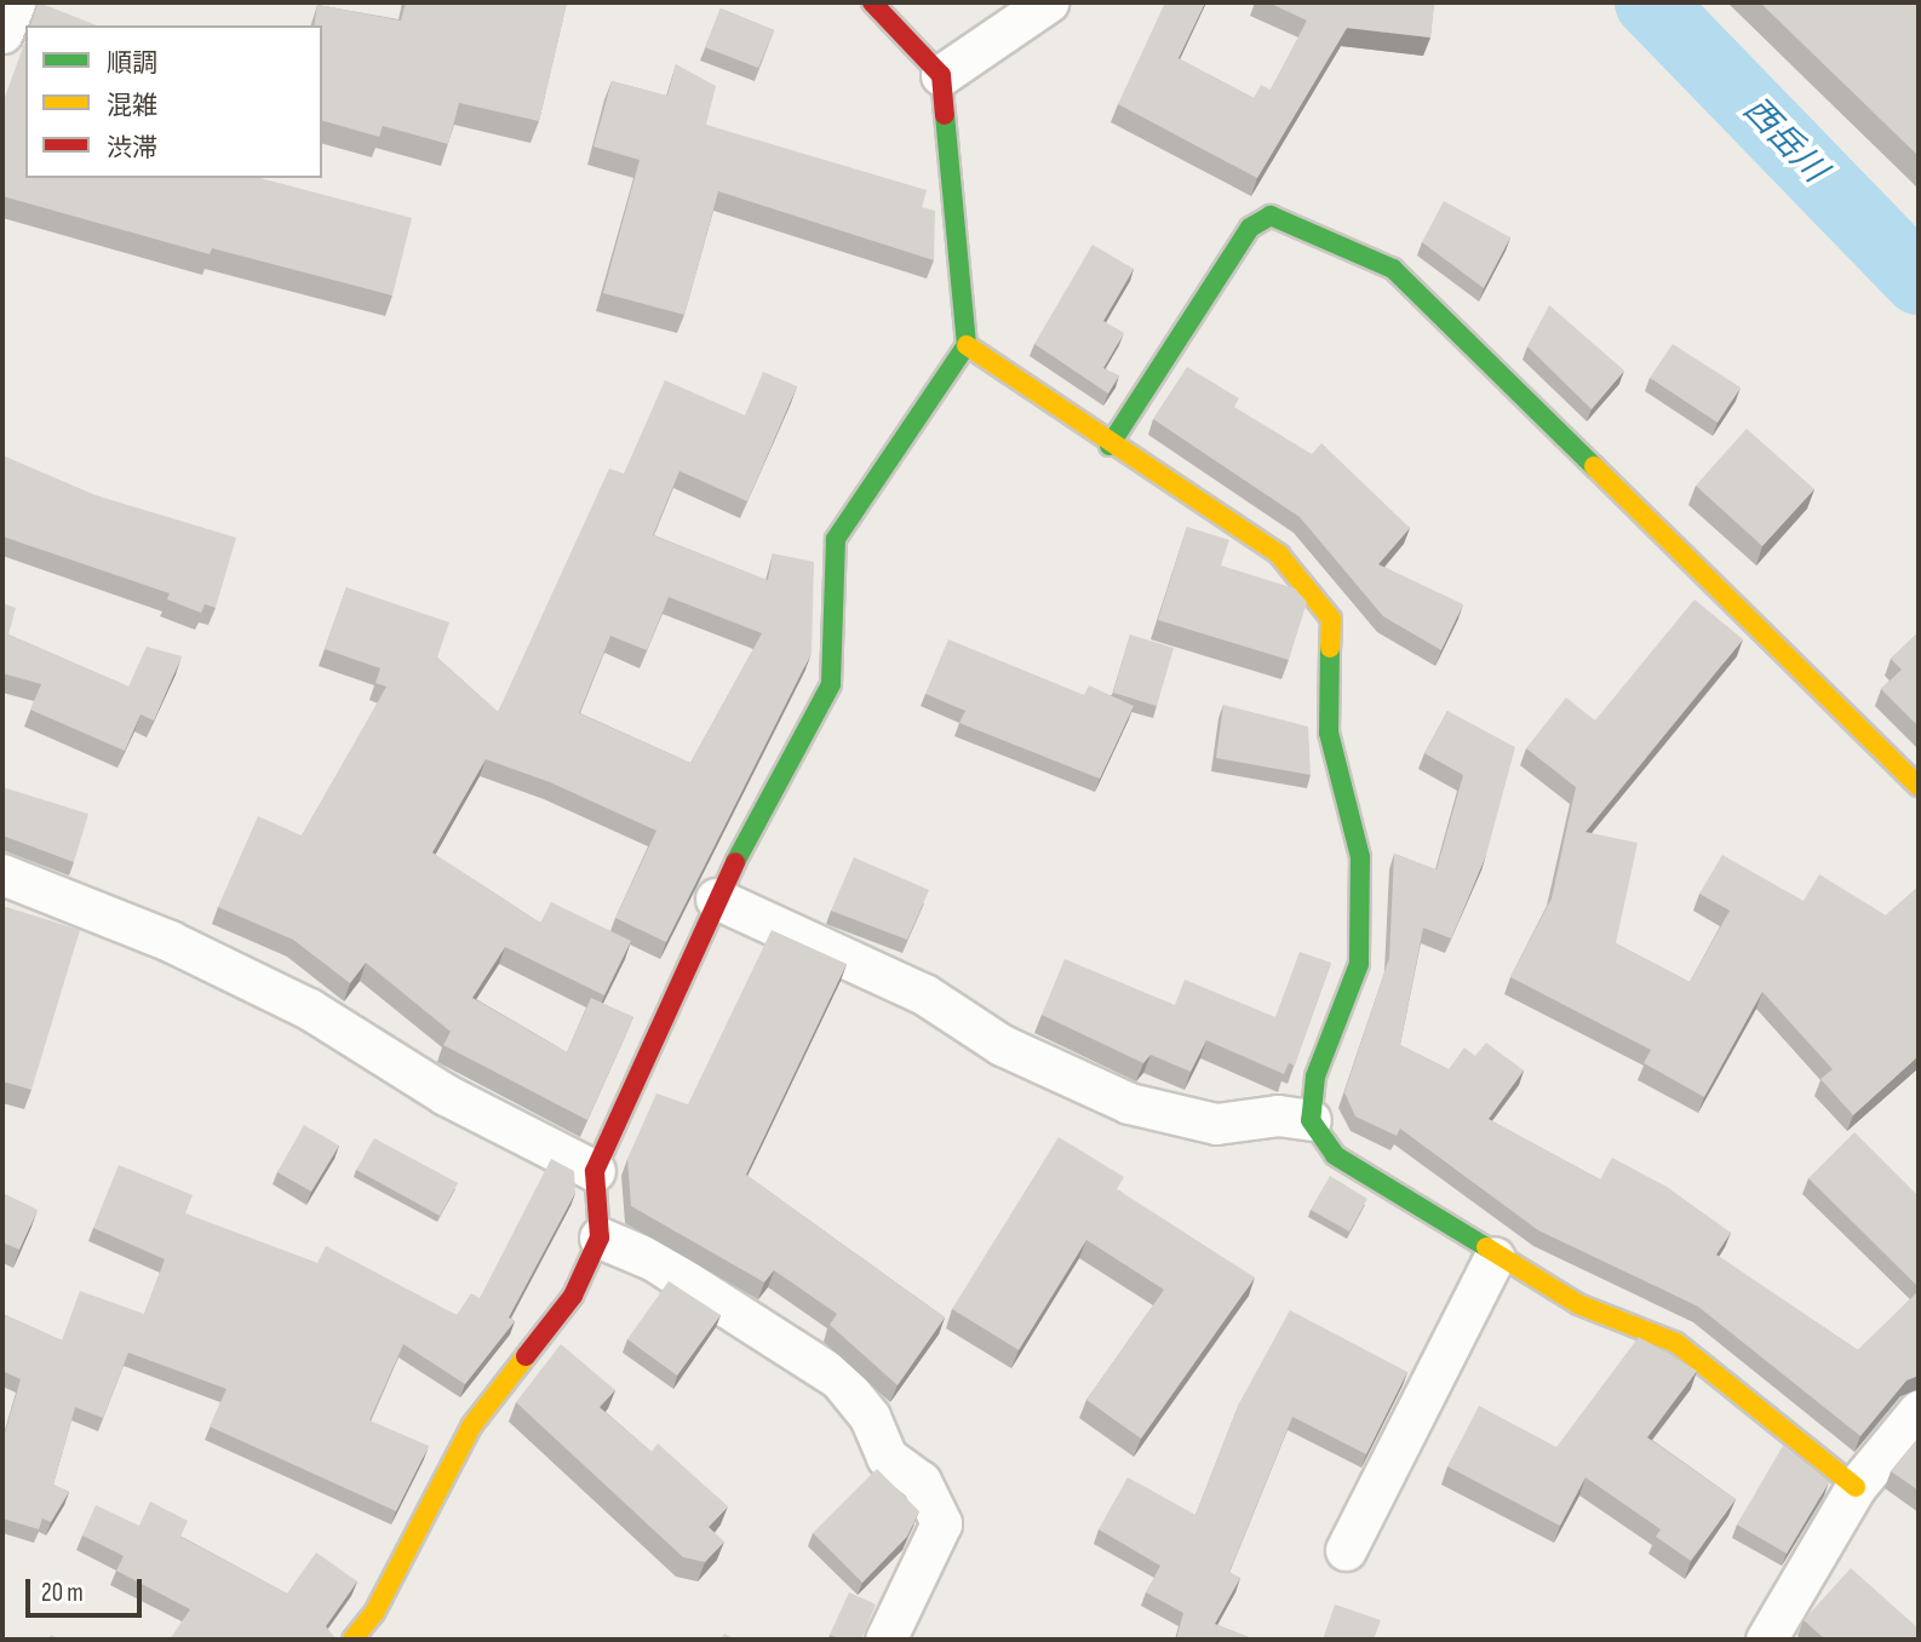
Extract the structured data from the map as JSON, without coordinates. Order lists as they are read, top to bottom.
{
  "water": ["西岳川"],
  "legend": ["順調", "混雑", "渋滞"],
  "scale_bar": "20 m"
}
